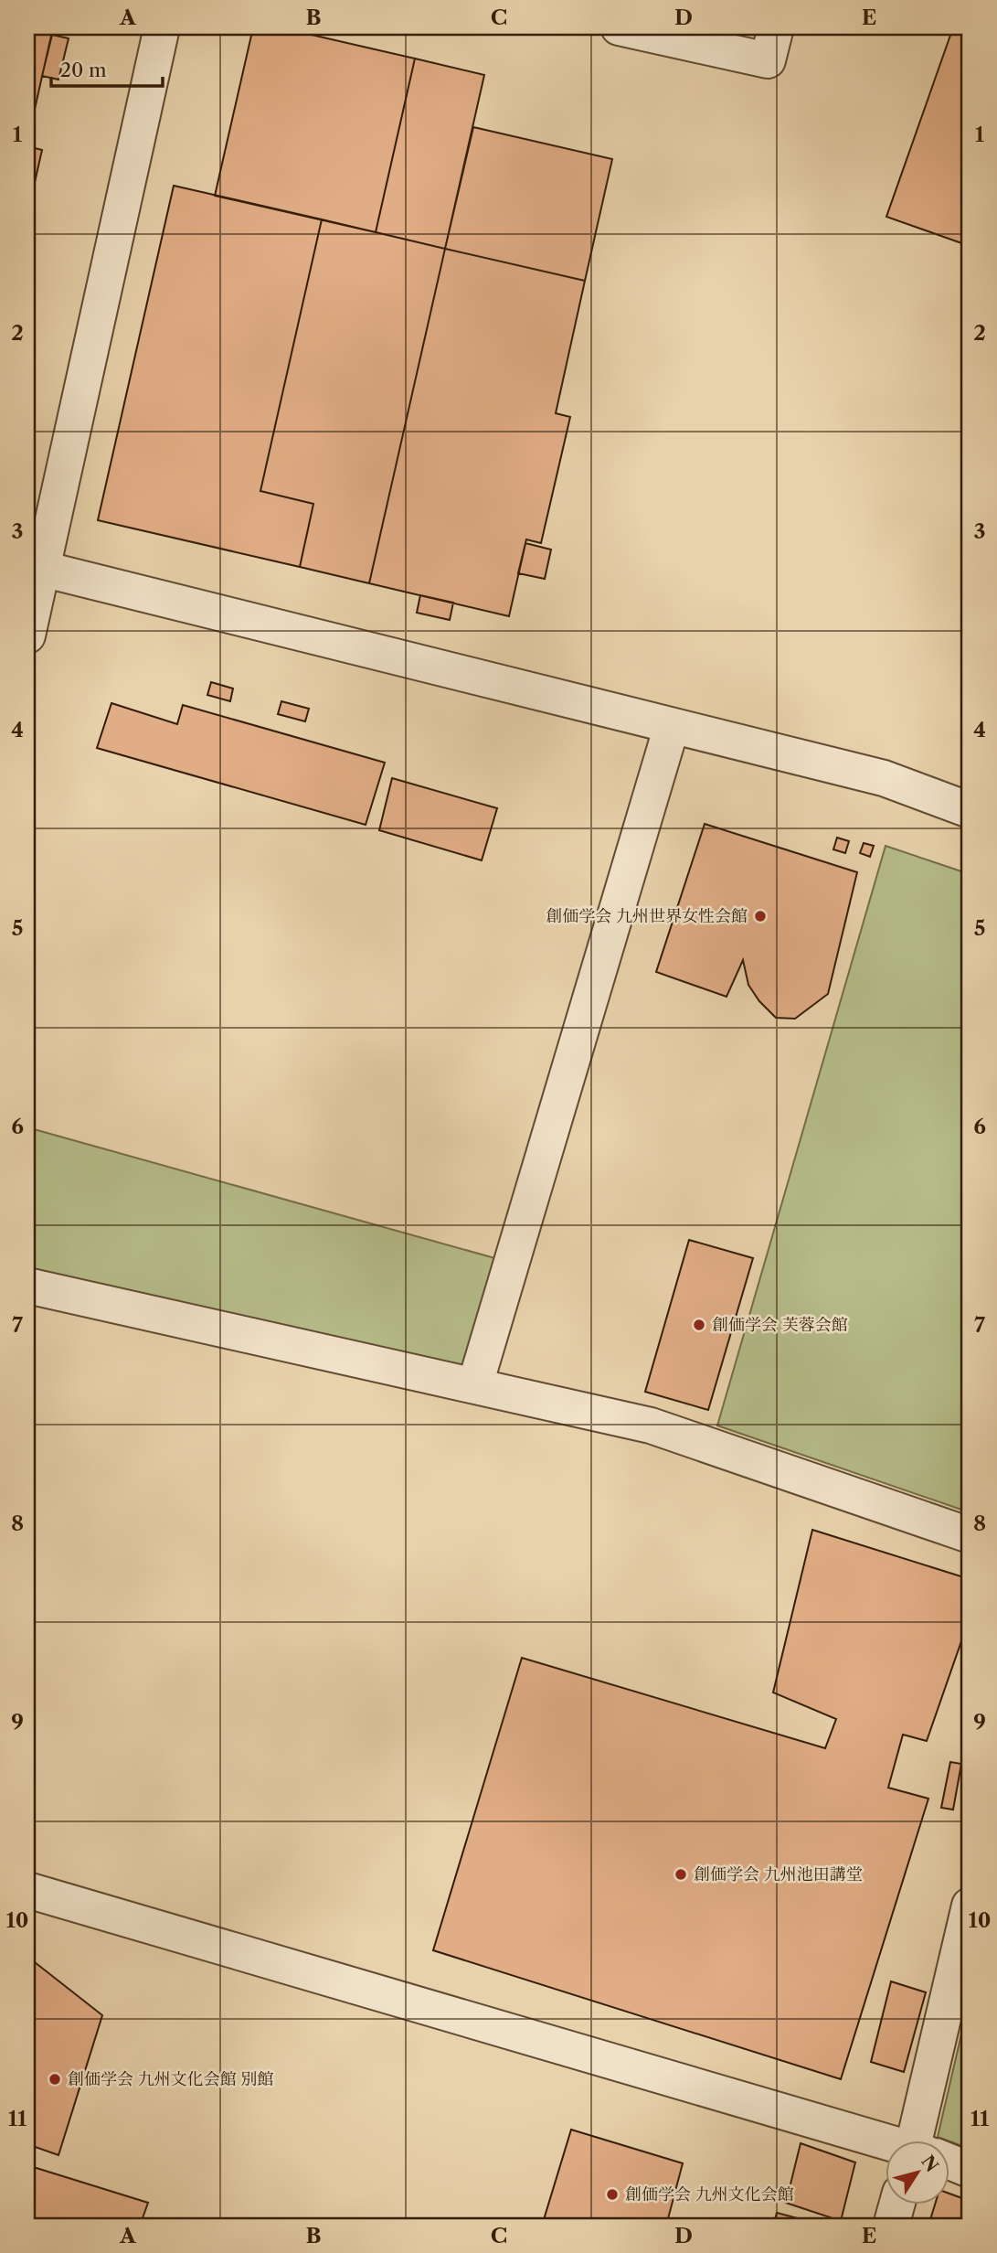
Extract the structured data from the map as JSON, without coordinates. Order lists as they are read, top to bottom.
{
  "places": [
    "創価学会 九州世界女性会館",
    "創価学会 芙蓉会館",
    "創価学会 九州池田講堂",
    "創価学会 九州文化会館 別館",
    "創価学会 九州文化会館"
  ],
  "scale_bar": "20 m",
  "north": "top right",
  "grid": {
    "columns": [
      "A",
      "B",
      "C",
      "D",
      "E"
    ],
    "rows": [
      "1",
      "2",
      "3",
      "4",
      "5",
      "6",
      "7",
      "8",
      "9",
      "10",
      "11"
    ]
  }
}
